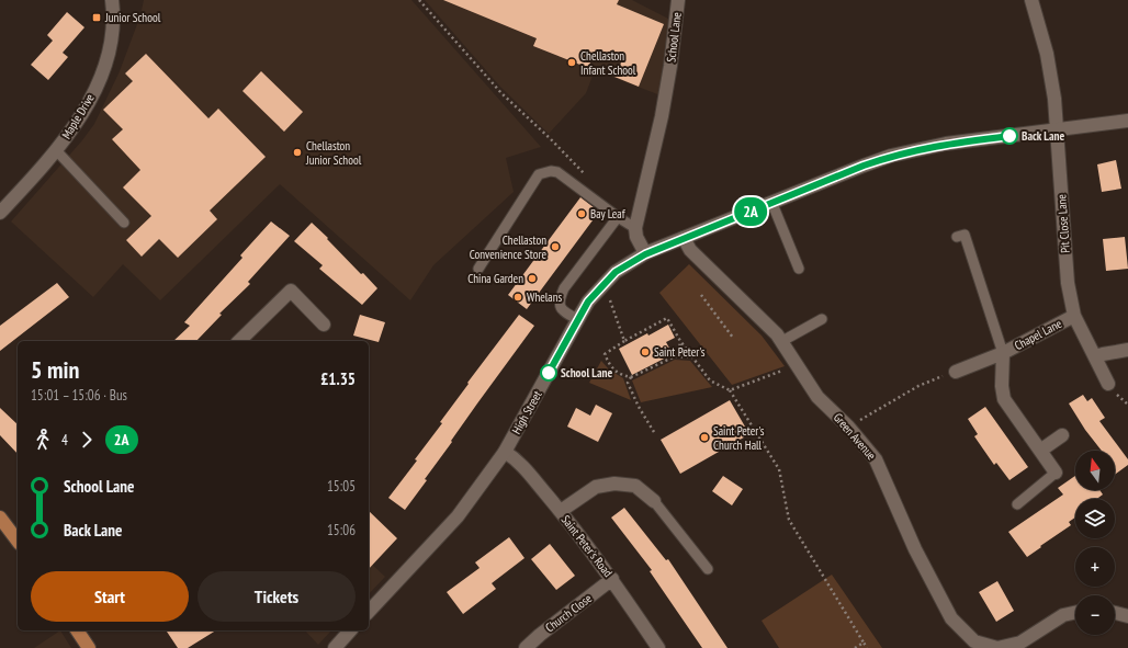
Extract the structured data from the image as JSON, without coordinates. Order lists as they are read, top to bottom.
{
  "streets": {
    "street": [
      "School Lane",
      "Maple Drive",
      "Pit Close Lane",
      "Chapel Lane",
      "High Street",
      "Green Avenue",
      "Saint Peter's Road",
      "Church Close"
    ]
  },
  "crossings": [
    ["Pit Close Lane", "Chapel Lane"],
    ["Pit Close Lane", "High Street"],
    ["High Street", "Green Avenue"],
    ["High Street", "Saint Peter's Road"],
    ["Saint Peter's Road", "Church Close"]
  ],
  "places": {
    "transit": ["Junior School"],
    "other": [
      "Chellaston Infant School",
      "Back Lane",
      "Chellaston Junior School",
      "Bay Leaf",
      "Chellaston Convenience Store",
      "China Garden",
      "Whelans",
      "Saint Peter's",
      "School Lane",
      "Saint Peter's Church Hall"
    ]
  },
  "lines": ["bus line 2A"],
  "north": "top",
  "page": {
    "on_map": "2A",
    "heading": ["5 min", "15:01 – 15:06 · Bus", "£1.35"],
    "legs": ["4", "2A"],
    "map_buttons": ["+", "−"],
    "list": [
      {
        "name": "School Lane",
        "value": "15:05"
      },
      {
        "name": "Back Lane",
        "value": "15:06"
      }
    ],
    "buttons": ["Start", "Tickets"]
  }
}
